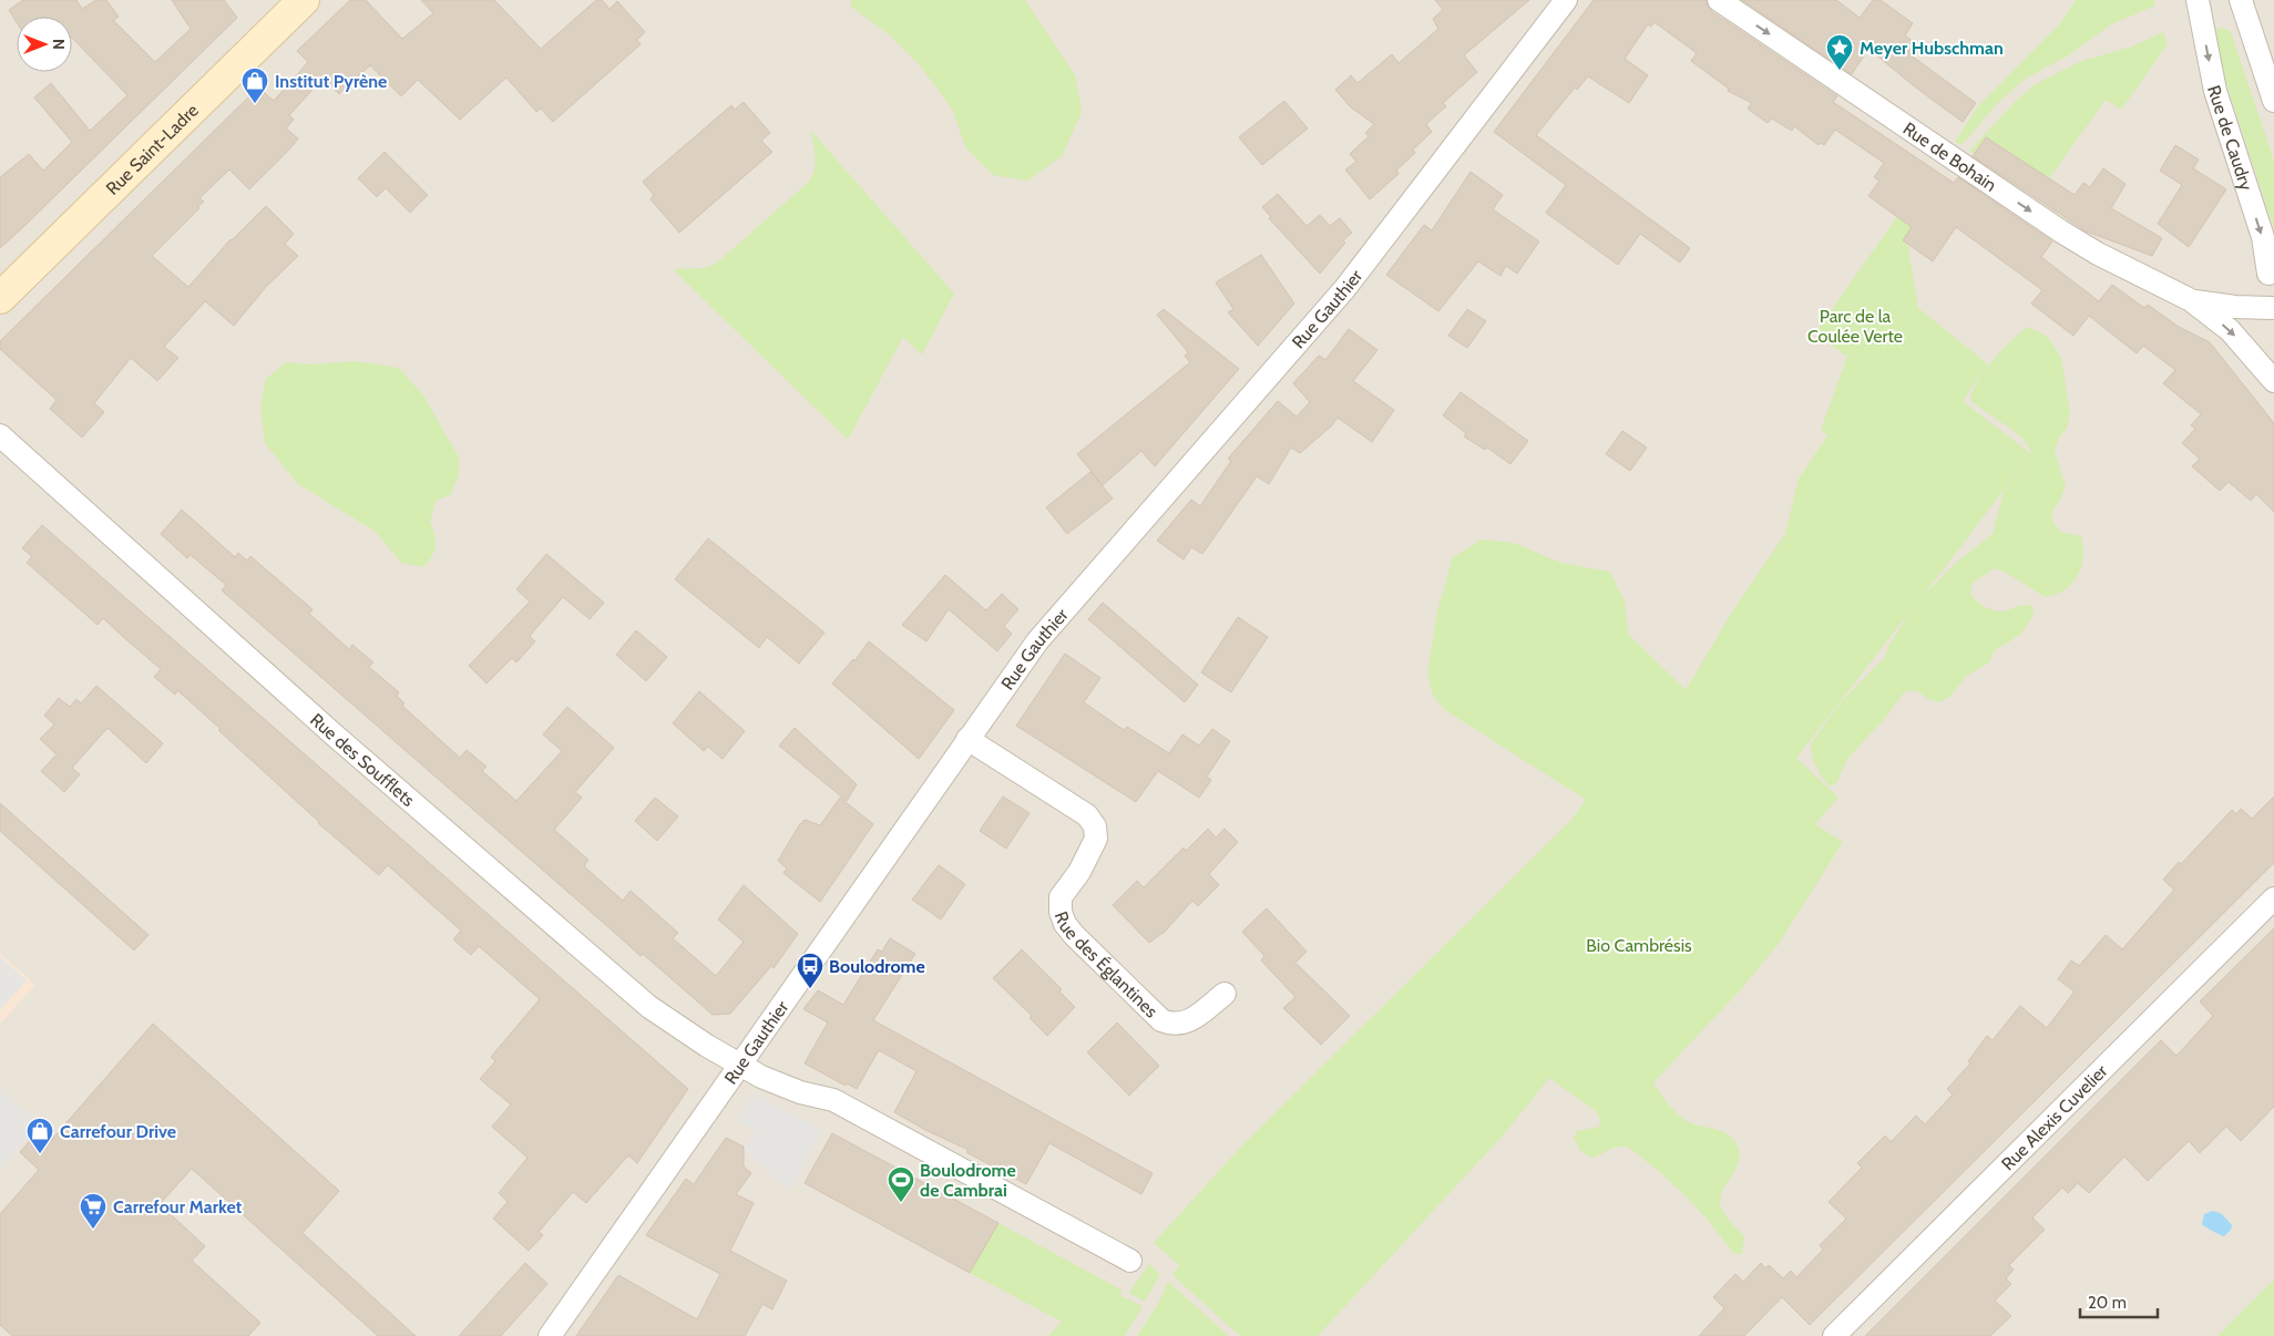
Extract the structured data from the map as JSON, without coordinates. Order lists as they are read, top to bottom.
{
  "streets": {
    "street": [
      "Rue de Caudry",
      "Rue Saint-Ladre",
      "Rue de Bohain",
      "Rue Gauthier",
      "Rue des Soufflets",
      "Rue des Églantines",
      "Rue Alexis Cuvelier"
    ]
  },
  "crossings": [
    ["Rue Gauthier", "Rue des Soufflets"],
    ["Rue Gauthier", "Rue des Églantines"]
  ],
  "one_way": ["Rue de Bohain"],
  "parks": ["Parc de la Coulée Verte", "Bio Cambrésis"],
  "places": {
    "place": ["Meyer Hubschman"],
    "shop": ["Institut Pyrène", "Carrefour Drive"],
    "bus stop": ["Boulodrome"],
    "sports": ["Boulodrome de Cambrai"],
    "supermarket": ["Carrefour Market"]
  },
  "scale_bar": "20 m",
  "north": "right"
}
